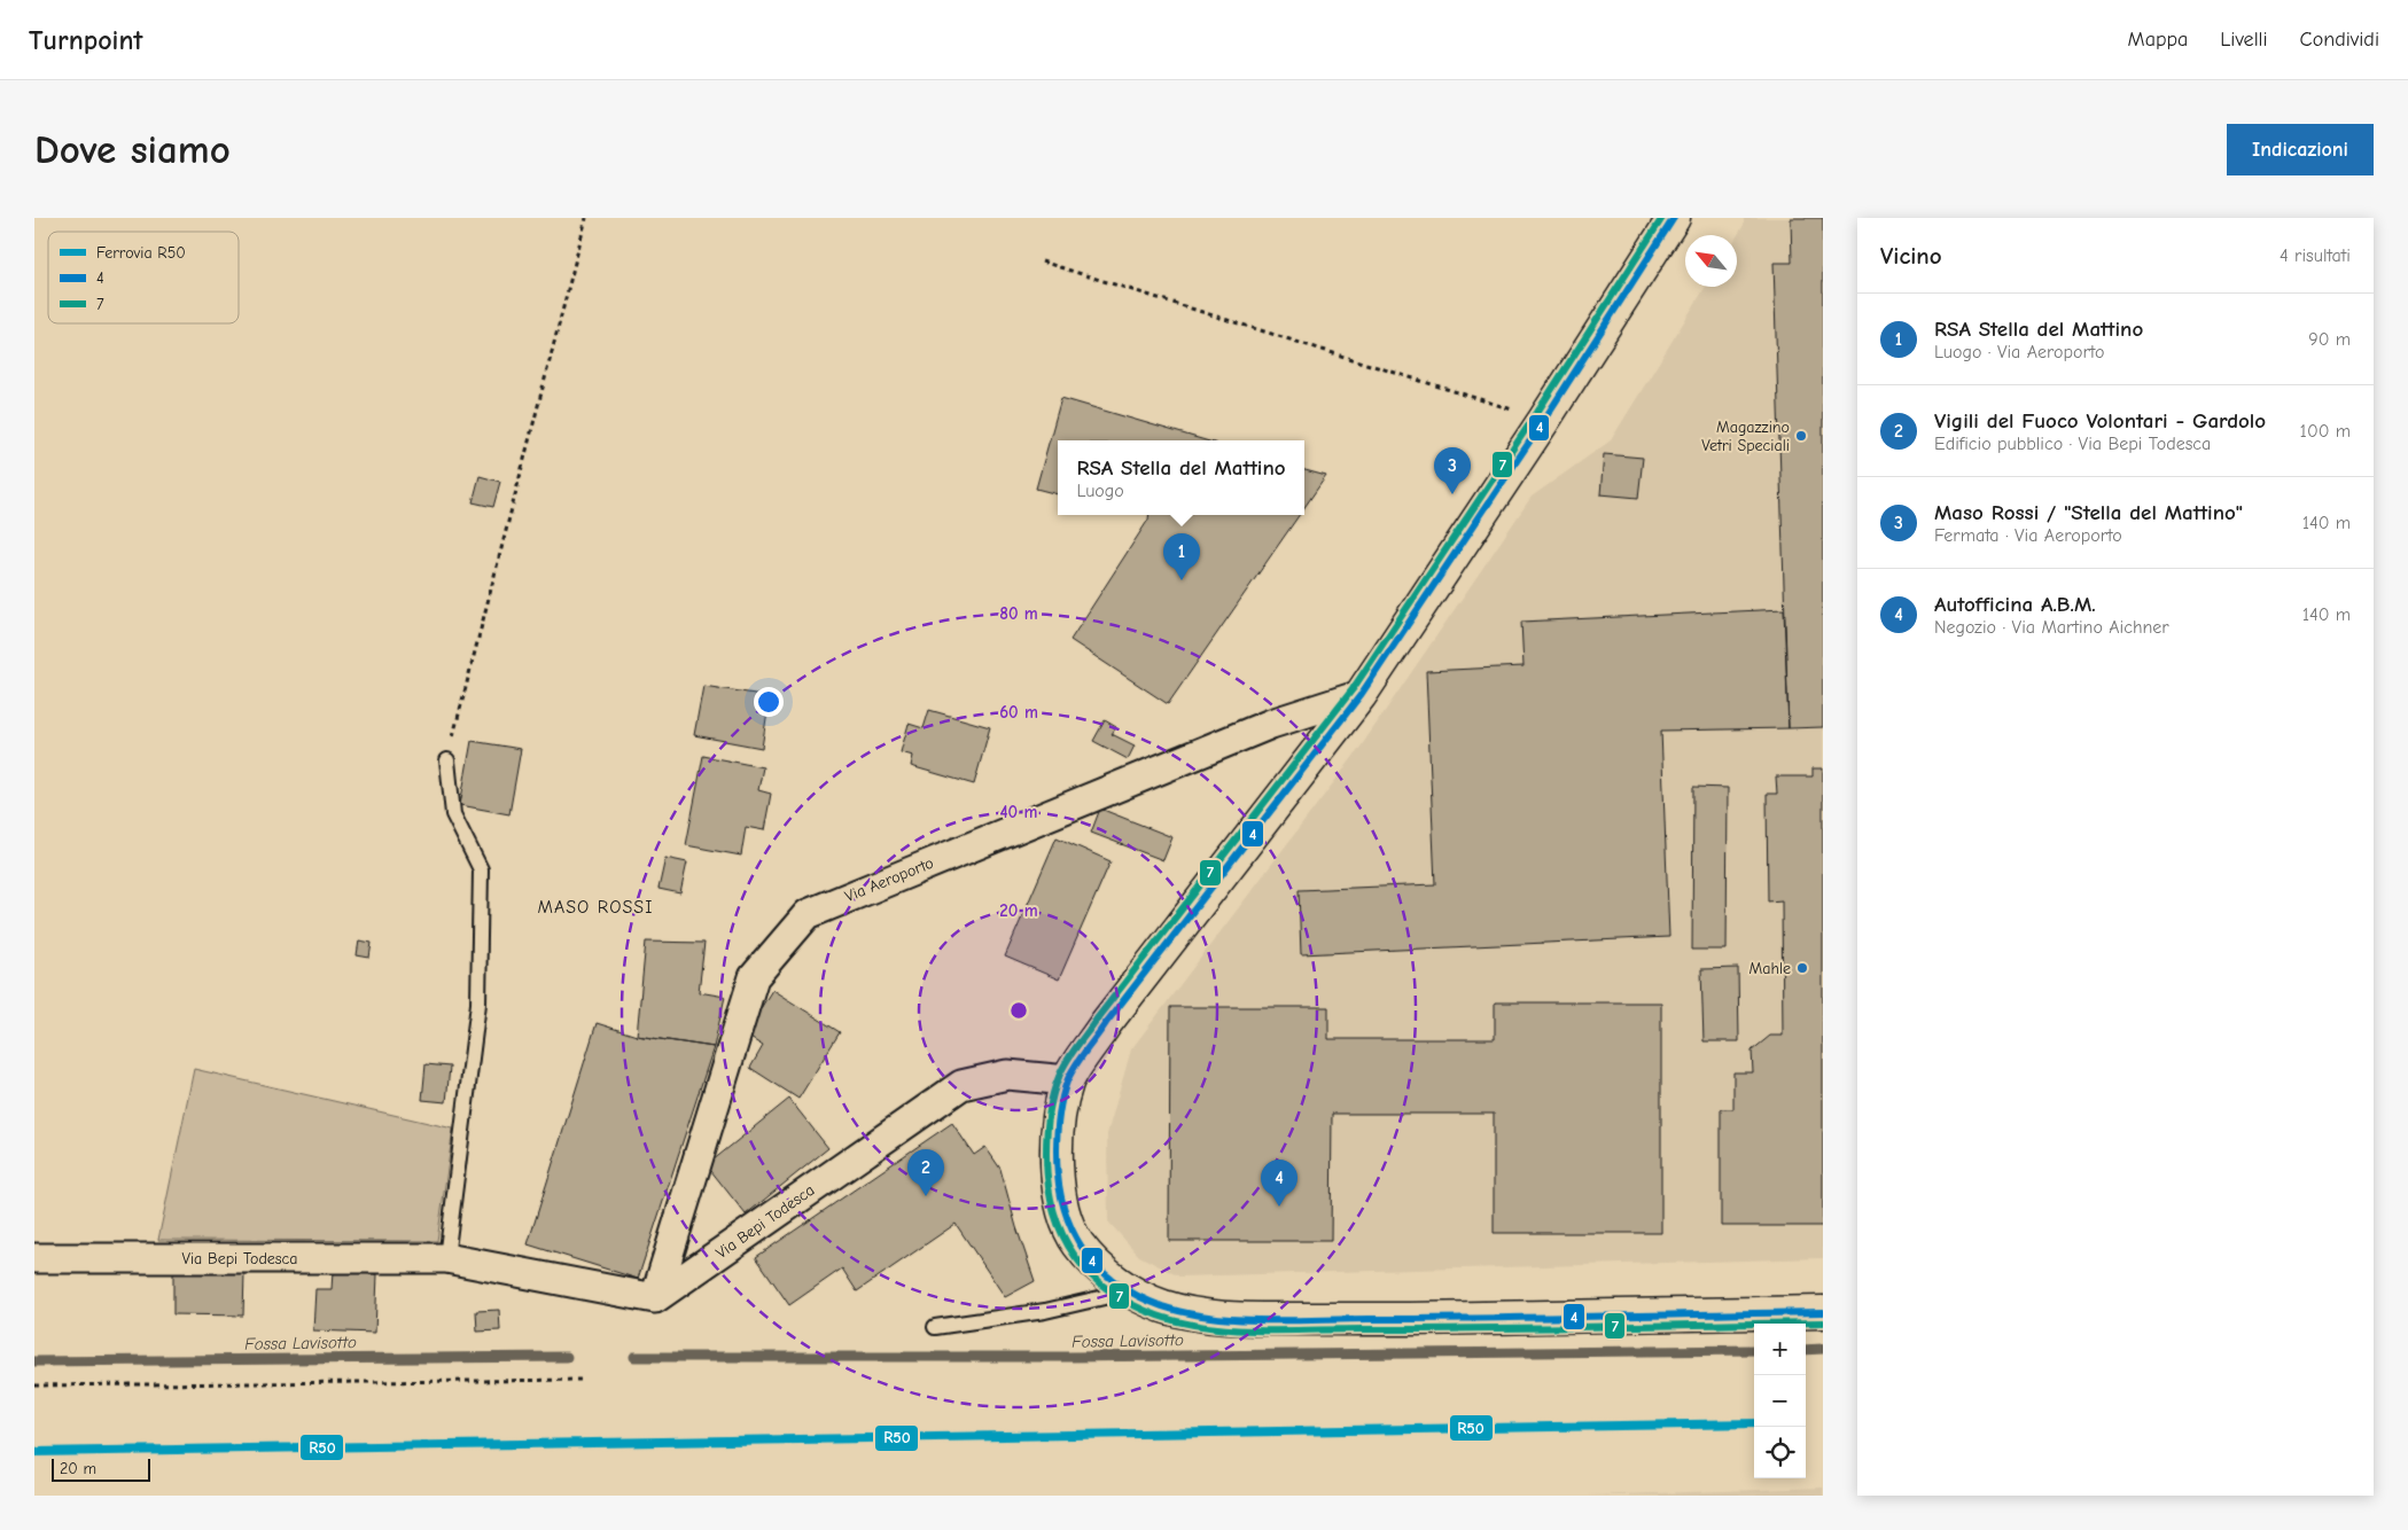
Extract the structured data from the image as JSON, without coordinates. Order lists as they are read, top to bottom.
{
  "streets": {
    "street": ["Via Aeroporto", "Via Bepi Todesca"]
  },
  "crossings": [
    ["Via Aeroporto", "Via Bepi Todesca"]
  ],
  "districts": ["MASO ROSSI"],
  "water": ["Fossa Lavisotto"],
  "places": ["Magazzino Vetri Speciali", "Mahle"],
  "lines": ["transit line 4", "transit line 7", "rail line R50"],
  "legend": ["Ferrovia R50", "4", "7"],
  "scale_bar": "20 m",
  "north": "top left",
  "page": {
    "header": "Turnpoint",
    "nav": ["Mappa", "Livelli", "Condividi"],
    "buttons": "Indicazioni",
    "title": "Dove siamo",
    "heading": ["Vicino", "4 risultati"],
    "list": [
      {
        "mark": "1",
        "name": "RSA Stella del Mattino",
        "note": "Luogo · Via Aeroporto",
        "value": "90 m"
      },
      {
        "mark": "2",
        "name": "Vigili del Fuoco Volontari - Gardolo",
        "note": "Edificio pubblico · Via Bepi Todesca",
        "value": "100 m"
      },
      {
        "mark": "3",
        "name": "Maso Rossi / \"Stella del Mattino\"",
        "note": "Fermata · Via Aeroporto",
        "value": "140 m"
      },
      {
        "mark": "4",
        "name": "Autofficina A.B.M.",
        "note": "Negozio · Via Martino Aichner",
        "value": "140 m"
      }
    ],
    "popup": ["RSA Stella del Mattino", "Luogo"],
    "pins": [
      "3",
      "1",
      "2",
      "4"
    ],
    "map_buttons": ["+", "−"],
    "scale": "20 m"
  },
  "rings": [
    "80 m",
    "60 m",
    "40 m",
    "20 m"
  ]
}
